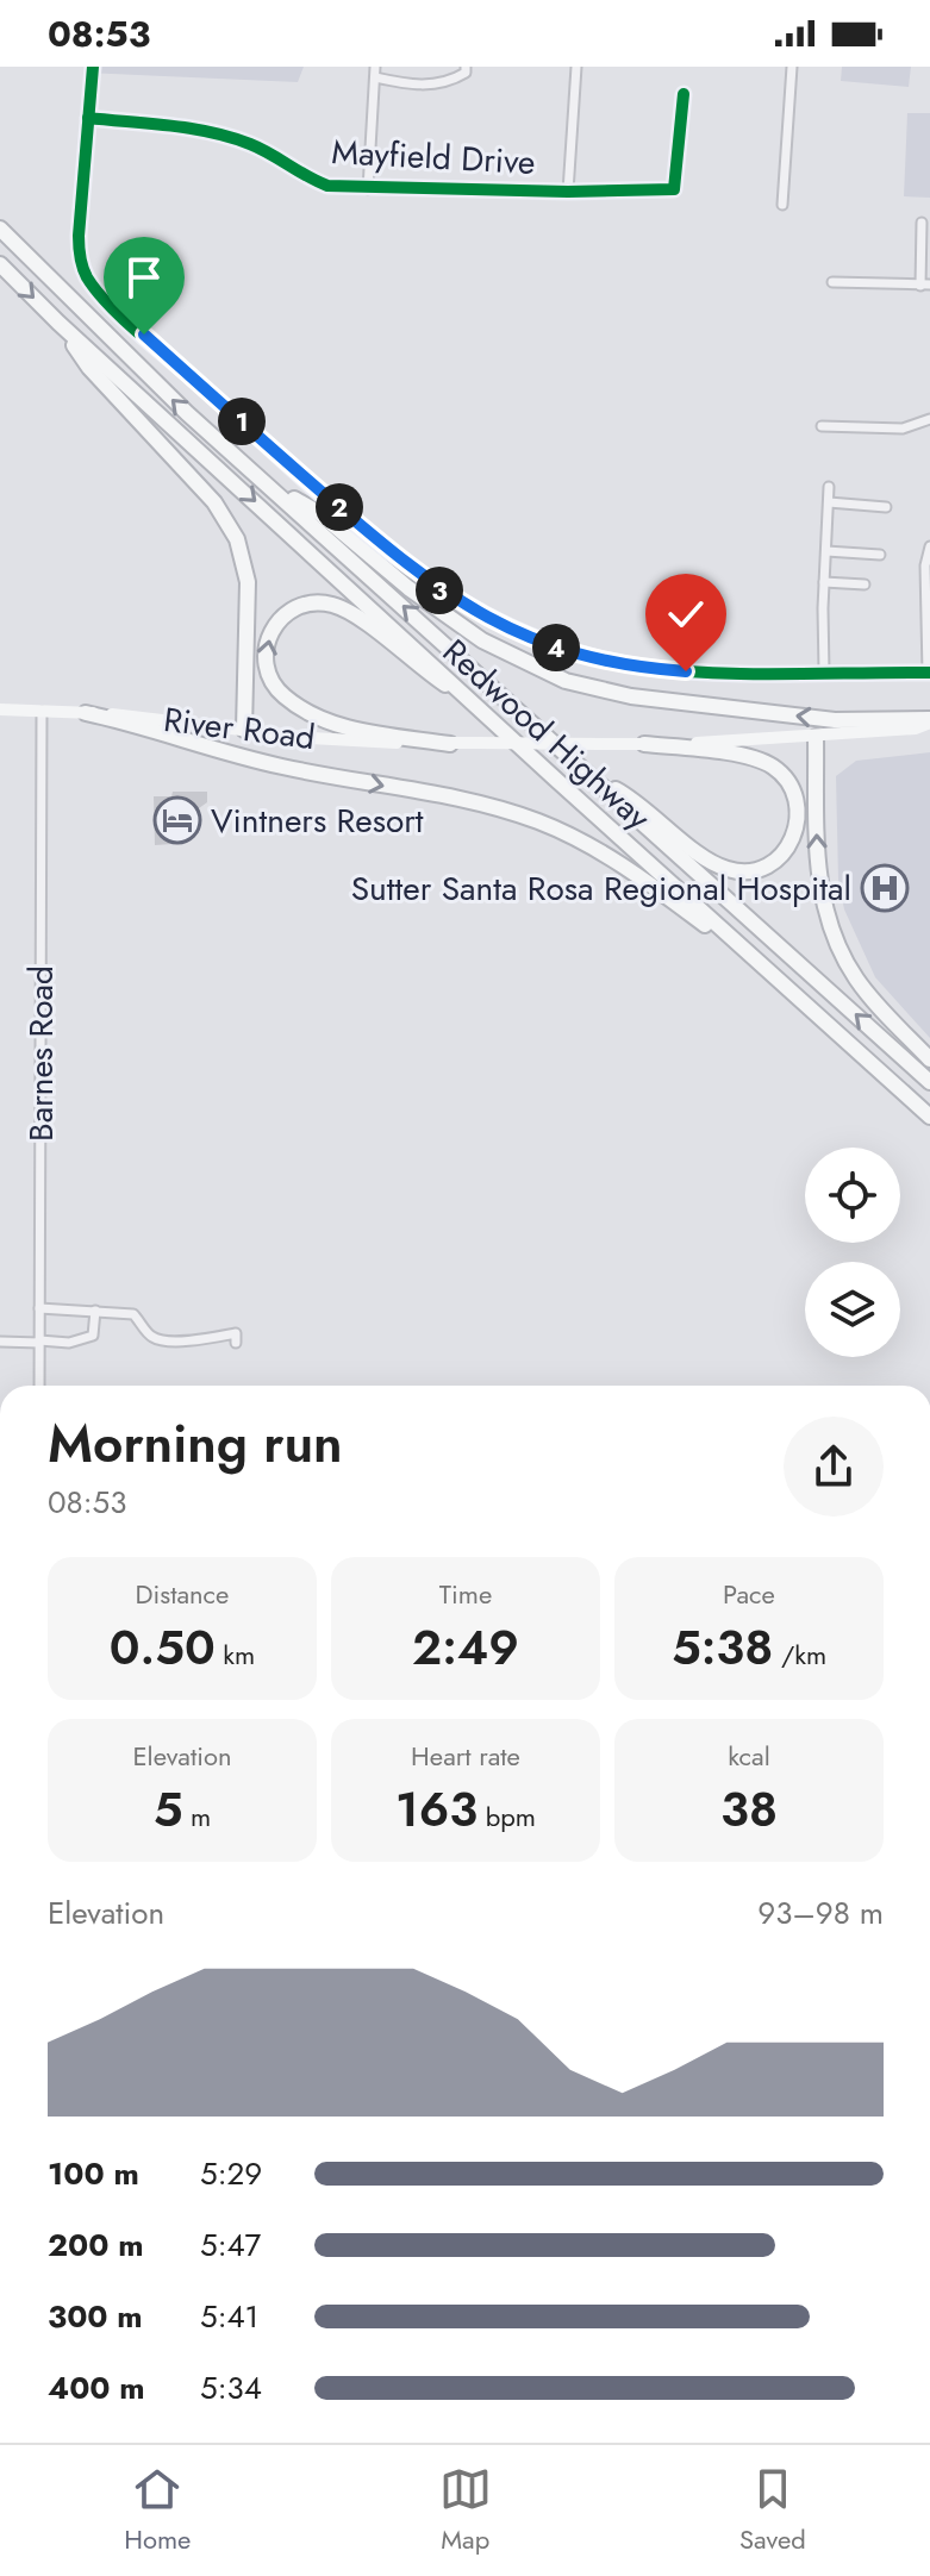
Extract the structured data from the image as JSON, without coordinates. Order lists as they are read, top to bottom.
{
  "streets": {
    "highway": ["Redwood Highway"],
    "main road": ["River Road"],
    "street": ["Mayfield Drive", "Barnes Road"]
  },
  "crossings": [
    ["River Road", "Barnes Road"]
  ],
  "places": {
    "hotel": ["Vintners Resort"],
    "hospital": ["Sutter Santa Rosa Regional Hospital"]
  },
  "page": {
    "status": "08:53",
    "pins": [
      "1",
      "2",
      "3",
      "4"
    ],
    "heading": ["Morning run", "08:53"],
    "stats": [
      ["Distance", "0.50 km"],
      ["Time", "2:49"],
      ["Pace", "5:38 /km"],
      ["Elevation", "5 m"],
      ["Heart rate", "163 bpm"],
      ["kcal", "38"]
    ],
    "chart": ["Elevation", "93–98 m"],
    "list": [
      {
        "name": "100 m",
        "note": "5:29"
      },
      {
        "name": "200 m",
        "note": "5:47"
      },
      {
        "name": "300 m",
        "note": "5:41"
      },
      {
        "name": "400 m",
        "note": "5:34"
      }
    ],
    "tabs": ["Home", "Map", "Saved"]
  }
}
